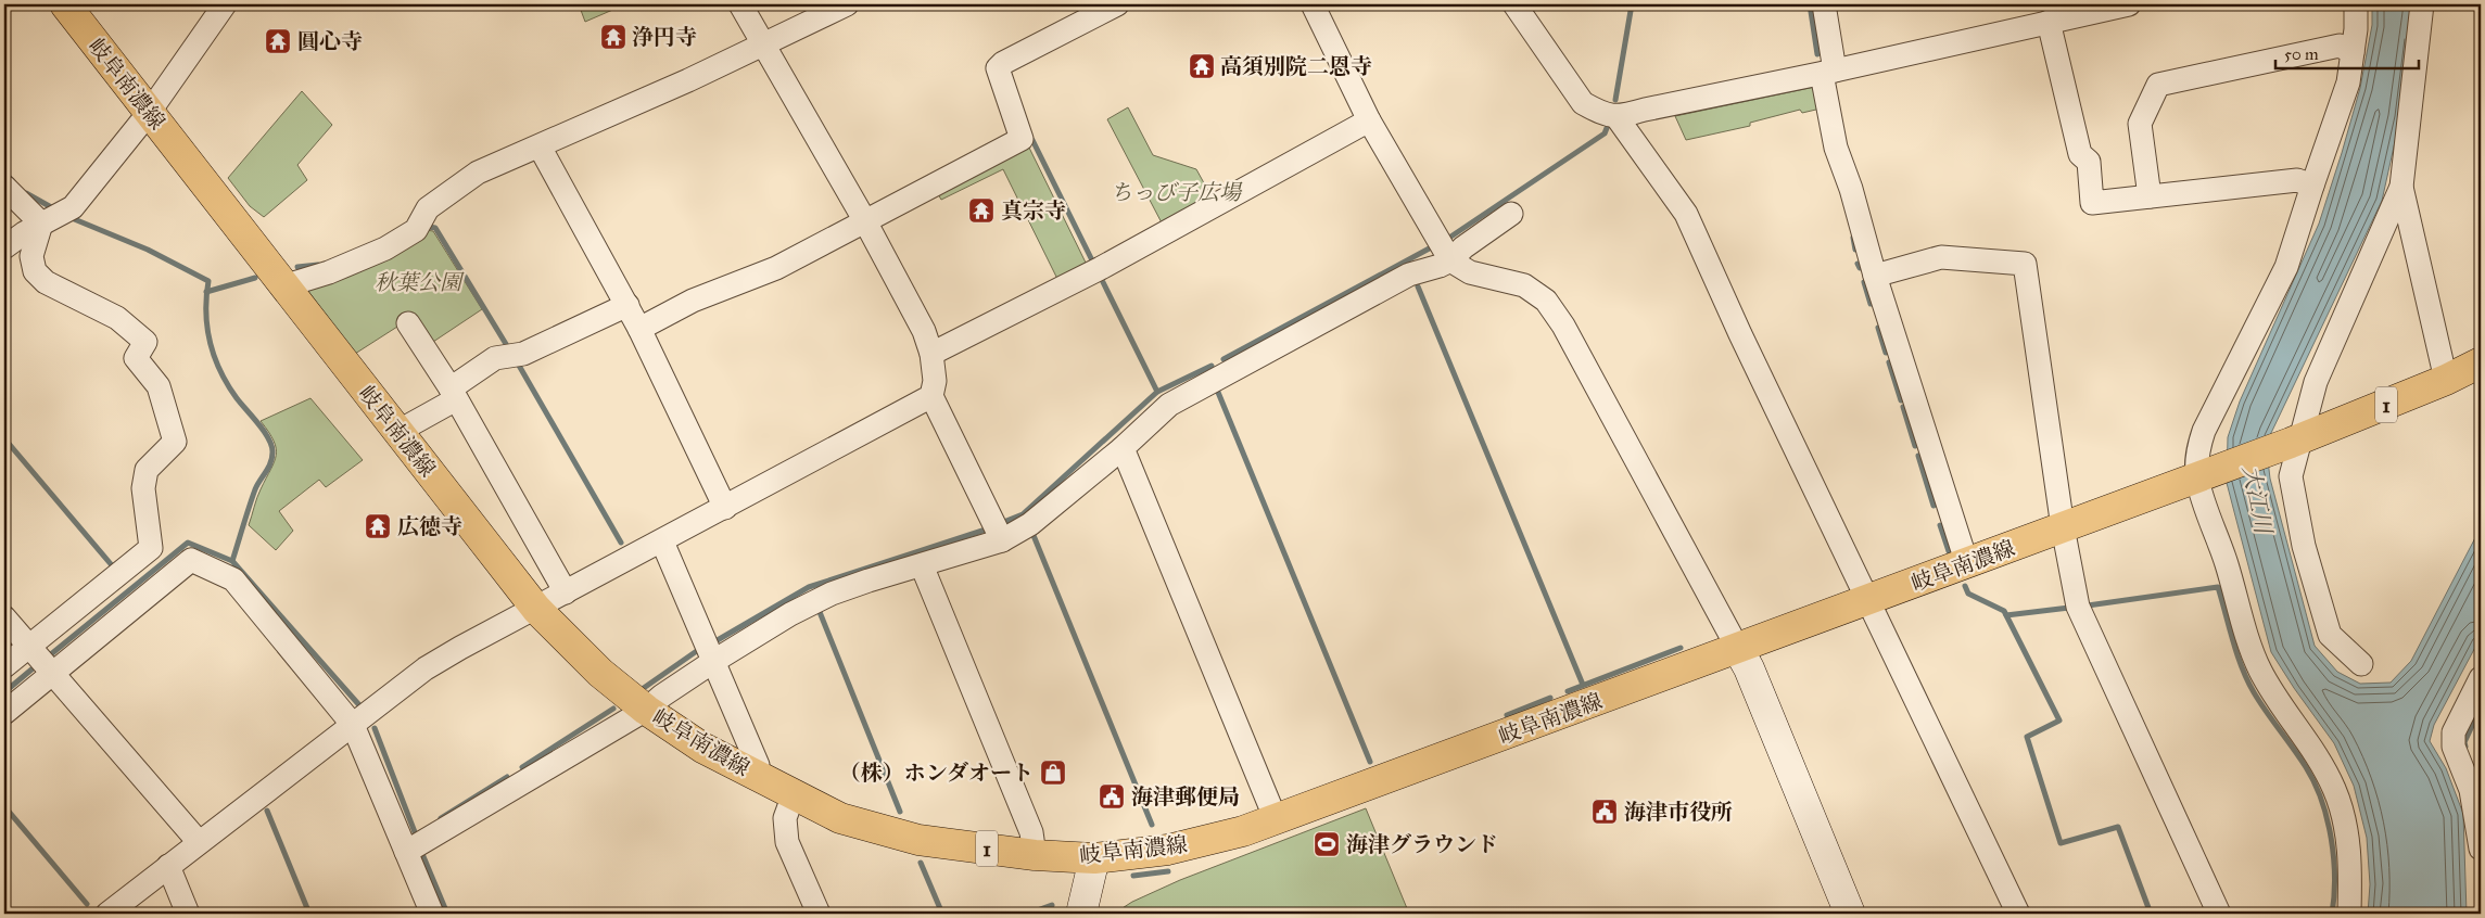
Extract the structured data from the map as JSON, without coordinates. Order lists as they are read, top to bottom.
{
  "streets": {
    "main road": ["岐阜南濃線", "1"]
  },
  "water": ["大江川"],
  "parks": ["ちっび子広場", "秋葉公園"],
  "places": {
    "temple": [
      "浄円寺",
      "圓心寺",
      "高須別院二恩寺",
      "真宗寺",
      "広徳寺"
    ],
    "shop": ["（株）ホンダオート"],
    "public building": ["海津郵便局", "海津市役所"],
    "sports": ["海津グラウンド"]
  },
  "scale_bar": "50 m"
}
